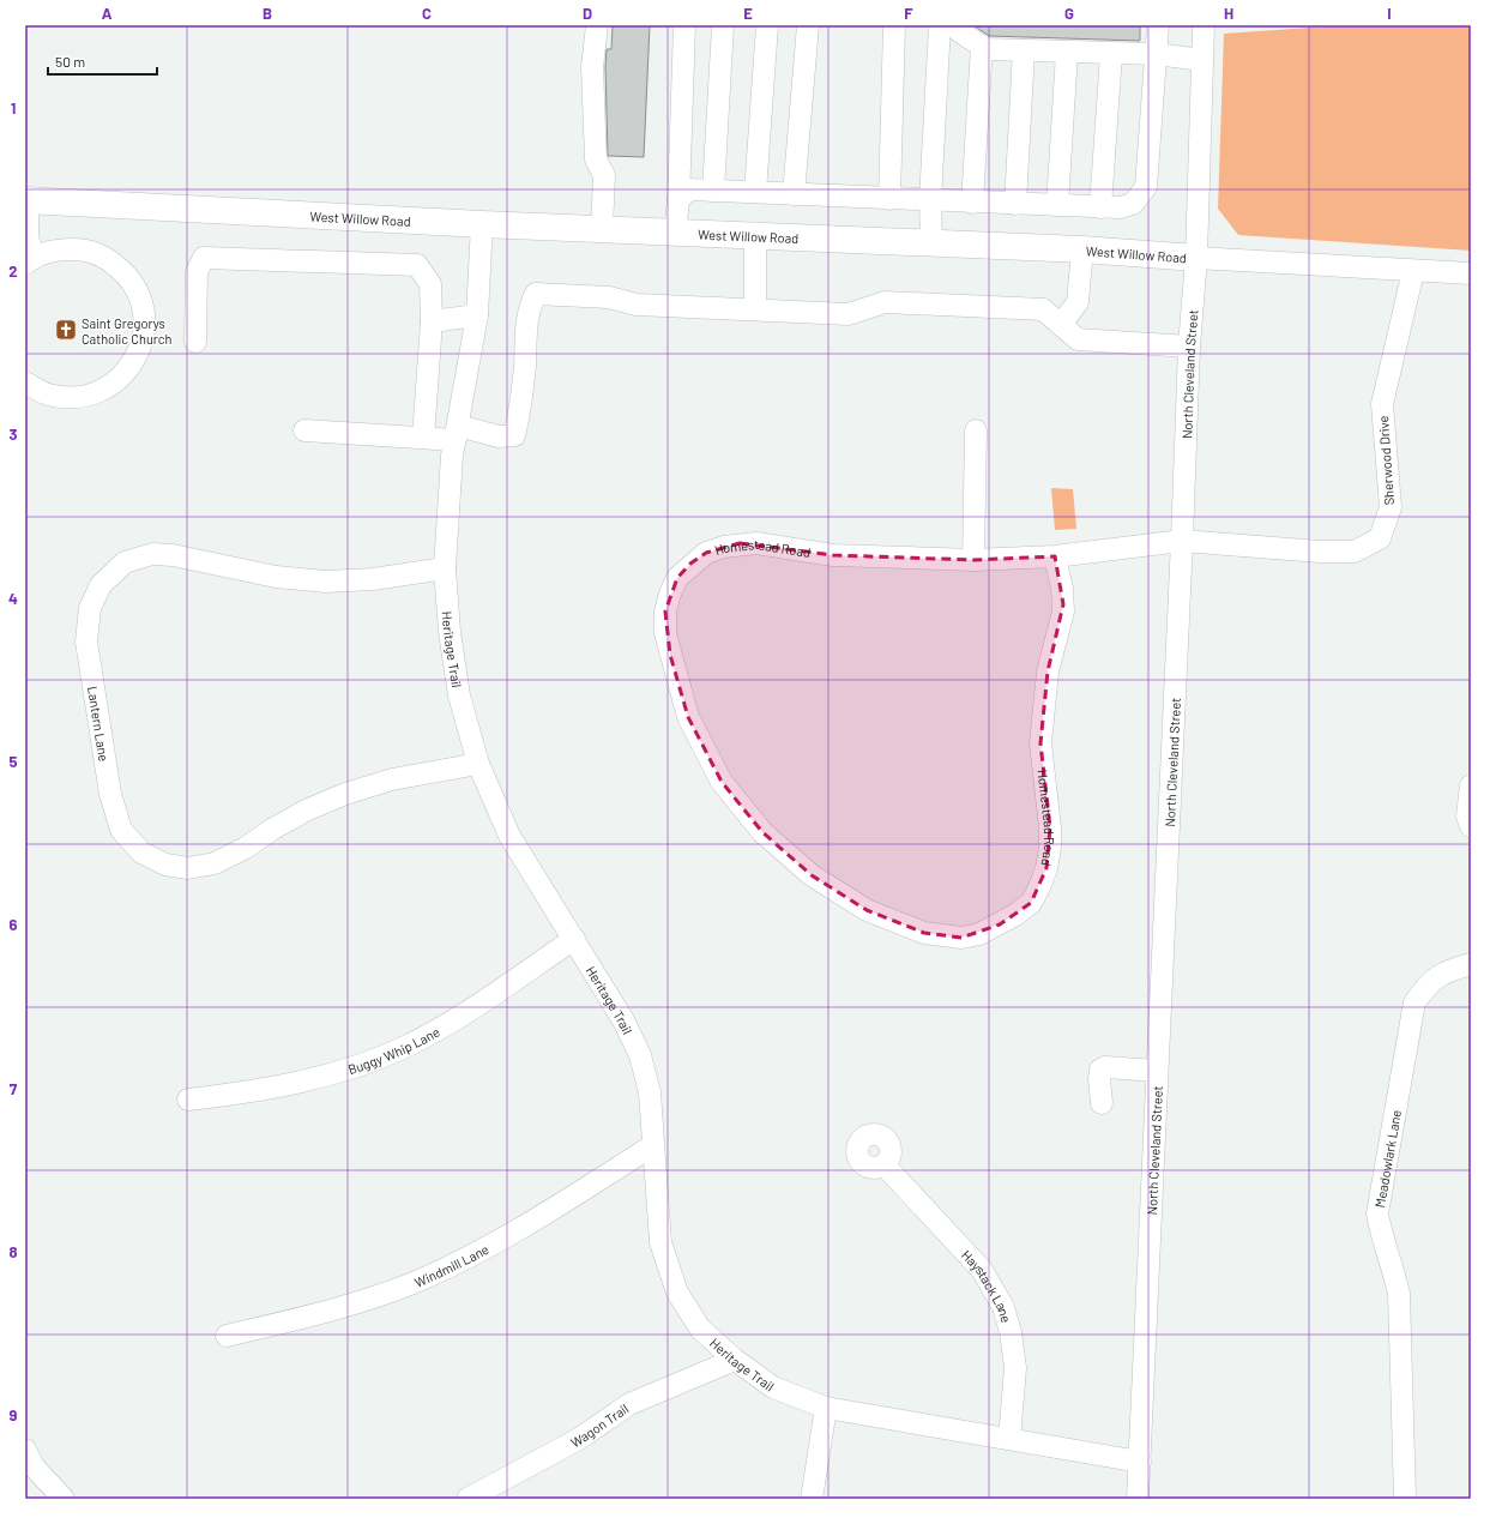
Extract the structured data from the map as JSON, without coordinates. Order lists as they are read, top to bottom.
{
  "streets": {
    "main road": ["West Willow Road"],
    "street": [
      "North Cleveland Street",
      "Sherwood Drive",
      "Homestead Road",
      "Heritage Trail",
      "Lantern Lane",
      "Buggy Whip Lane",
      "Meadowlark Lane",
      "Windmill Lane",
      "Haystack Lane",
      "Wagon Trail"
    ]
  },
  "crossings": [
    ["West Willow Road", "North Cleveland Street"],
    ["West Willow Road", "Sherwood Drive"],
    ["West Willow Road", "Heritage Trail"],
    ["North Cleveland Street", "Sherwood Drive"],
    ["North Cleveland Street", "Homestead Road"],
    ["North Cleveland Street", "Heritage Trail"],
    ["Sherwood Drive", "Homestead Road"],
    ["Heritage Trail", "Lantern Lane"],
    ["Heritage Trail", "Buggy Whip Lane"],
    ["Heritage Trail", "Windmill Lane"],
    ["Heritage Trail", "Haystack Lane"],
    ["Heritage Trail", "Wagon Trail"]
  ],
  "places": {
    "church": ["Saint Gregorys Catholic Church"]
  },
  "scale_bar": "50 m",
  "grid": {
    "columns": [
      "A",
      "B",
      "C",
      "D",
      "E",
      "F",
      "G",
      "H",
      "I"
    ],
    "rows": [
      "1",
      "2",
      "3",
      "4",
      "5",
      "6",
      "7",
      "8",
      "9"
    ]
  }
}
